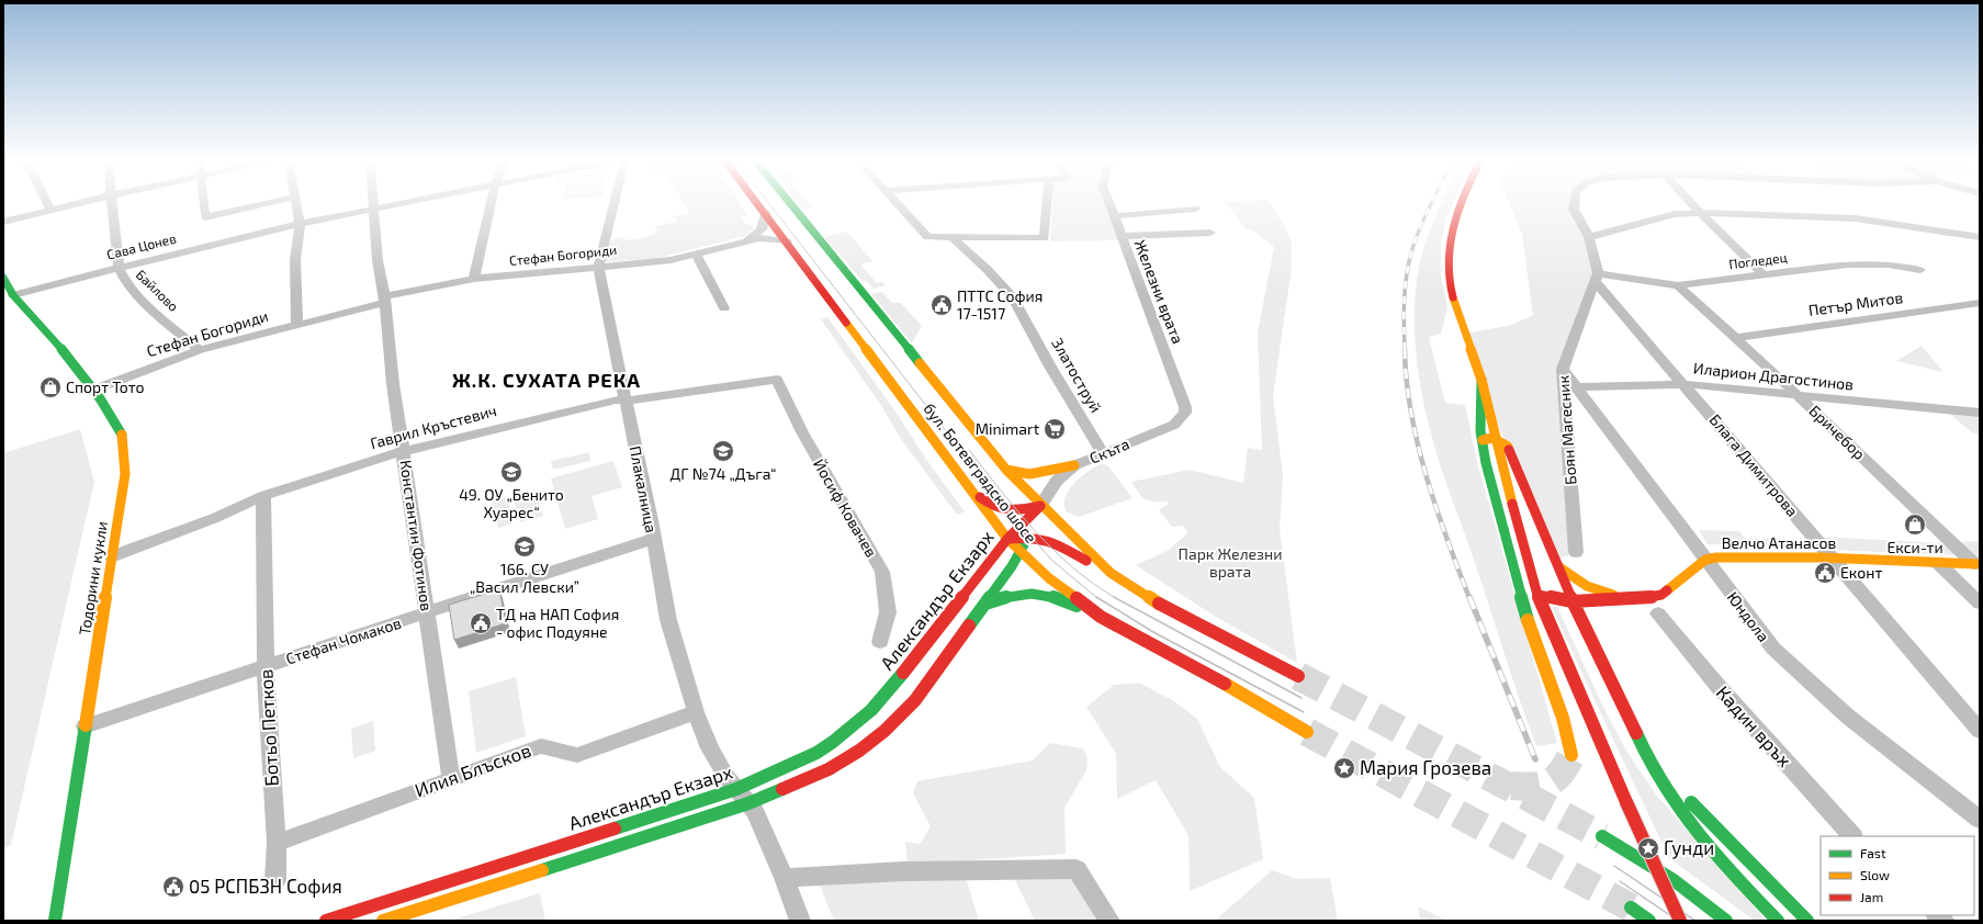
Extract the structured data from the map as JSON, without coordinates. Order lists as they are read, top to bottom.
{
  "streets": {
    "main road": [
      "бул. Ботевградско шосе",
      "Велчо Атанасов",
      "Тодорини кукли",
      "Александър Екзарх"
    ],
    "street": [
      "Сава Цонев",
      "Стефан Богориди",
      "Погледец",
      "Байлово",
      "Железни врата",
      "Петър Митов",
      "Златоструй",
      "Иларион Драгостинов",
      "Гаврил Кръстевич",
      "Боян Магесник",
      "Бричебор",
      "Скъта",
      "Блага Димитрова",
      "Плакалница",
      "Йосиф Ковачев",
      "Константин Фотинов",
      "Юндола",
      "Стефан Чомаков",
      "Кадин връх",
      "Ботьо Петков",
      "Илия Блъсков"
    ]
  },
  "crossings": [
    ["Сава Цонев", "Байлово"],
    ["Сава Цонев", "Константин Фотинов"],
    ["Сава Цонев", "Тодорини кукли"],
    ["Стефан Богориди", "Байлово"],
    ["Стефан Богориди", "бул. Ботевградско шосе"],
    ["Стефан Богориди", "Плакалница"],
    ["Стефан Богориди", "Константин Фотинов"],
    ["Стефан Богориди", "Тодорини кукли"],
    ["Погледец", "Боян Магесник"],
    ["Погледец", "Бричебор"],
    ["Погледец", "Блага Димитрова"],
    ["Железни врата", "Скъта"],
    ["Петър Митов", "Бричебор"],
    ["Златоструй", "Скъта"],
    ["Иларион Драгостинов", "Боян Магесник"],
    ["Иларион Драгостинов", "Бричебор"],
    ["Иларион Драгостинов", "Блага Димитрова"],
    ["Иларион Драгостинов", "Юндола"],
    ["Гаврил Кръстевич", "Плакалница"],
    ["Гаврил Кръстевич", "Йосиф Ковачев"],
    ["Гаврил Кръстевич", "Константин Фотинов"],
    ["Гаврил Кръстевич", "Тодорини кукли"],
    ["Гаврил Кръстевич", "Ботьо Петков"],
    ["Боян Магесник", "Блага Димитрова"],
    ["Боян Магесник", "Юндола"],
    ["Бричебор", "Велчо Атанасов"],
    ["Скъта", "бул. Ботевградско шосе"],
    ["Скъта", "Александър Екзарх"],
    ["Блага Димитрова", "Велчо Атанасов"],
    ["бул. Ботевградско шосе", "Александър Екзарх"],
    ["Плакалница", "Александър Екзарх"],
    ["Плакалница", "Стефан Чомаков"],
    ["Плакалница", "Илия Блъсков"],
    ["Константин Фотинов", "Стефан Чомаков"],
    ["Константин Фотинов", "Илия Блъсков"],
    ["Велчо Атанасов", "Юндола"],
    ["Тодорини кукли", "Стефан Чомаков"],
    ["Стефан Чомаков", "Ботьо Петков"],
    ["Ботьо Петков", "Илия Блъсков"]
  ],
  "districts": ["Ж.К. СУХАТА РЕКА"],
  "parks": ["Парк Железни врата"],
  "places": {
    "public building": [
      "ПТТС София 17-1517",
      "Еконт",
      "ТД на НАП София - офис Подуяне",
      "05 РСПБЗН София"
    ],
    "shop": ["Спорт Тото", "Екси-ти"],
    "supermarket": ["Minimart"],
    "school or university": ["ДГ №74 „Дъга“", "49. ОУ „Бенито Хуарес“", "166. СУ „Васил Левски”"],
    "place": ["Мария Грозева", "Гунди"]
  },
  "legend": ["Fast", "Slow", "Jam"]
}
